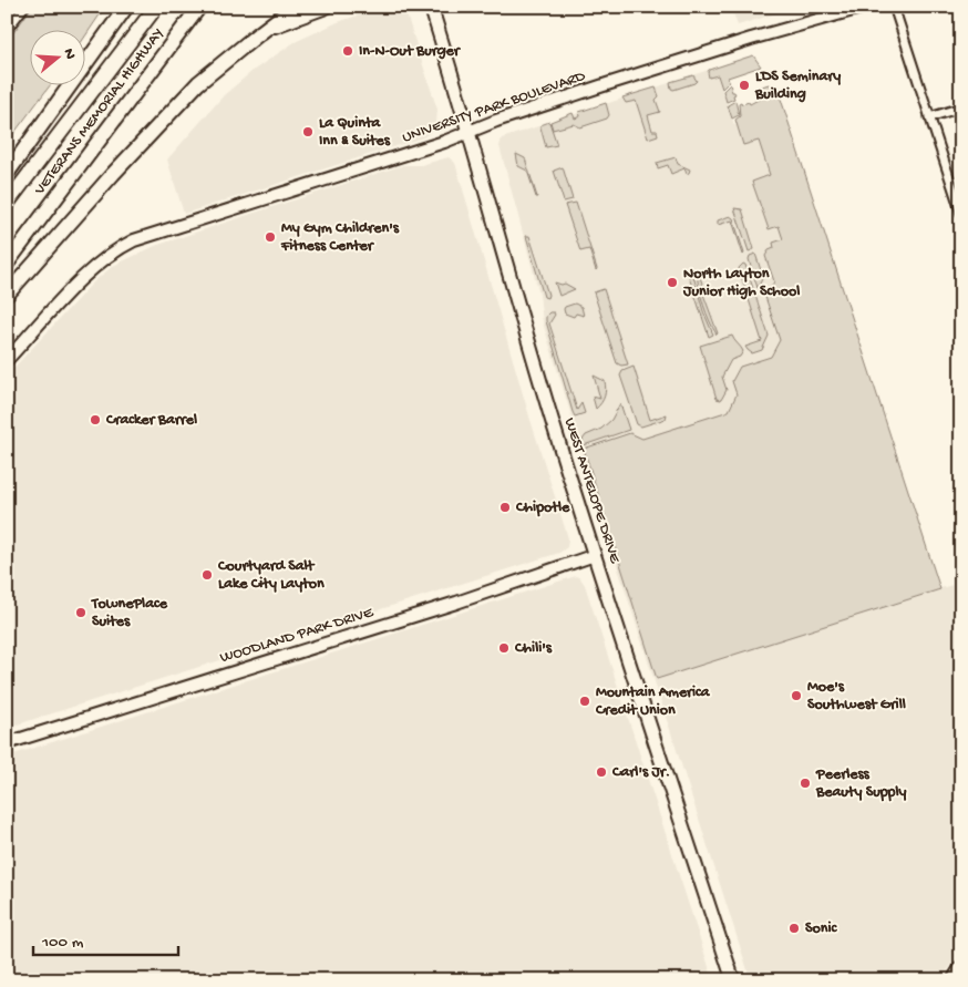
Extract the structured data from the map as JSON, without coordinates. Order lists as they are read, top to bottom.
{
  "streets": {
    "highway": ["VETERANS MEMORIAL HIGHWAY"],
    "main road": ["WEST ANTELOPE DRIVE"],
    "street": ["UNIVERSITY PARK BOULEVARD", "WOODLAND PARK DRIVE"]
  },
  "crossings": [
    ["UNIVERSITY PARK BOULEVARD", "WEST ANTELOPE DRIVE"],
    ["WEST ANTELOPE DRIVE", "WOODLAND PARK DRIVE"]
  ],
  "places": [
    "In-N-Out Burger",
    "LDS Seminary Building",
    "La Quinta Inn & Suites",
    "My Gym Children's Fitness Center",
    "North Layton Junior High School",
    "Cracker Barrel",
    "Chipotle",
    "Courtyard Salt Lake City Layton",
    "TownePlace Suites",
    "Chili's",
    "Moe's Southwest Grill",
    "Mountain America Credit Union",
    "Carl's Jr.",
    "Peerless Beauty Supply",
    "Sonic"
  ],
  "scale_bar": "100 m",
  "north": "right"
}
